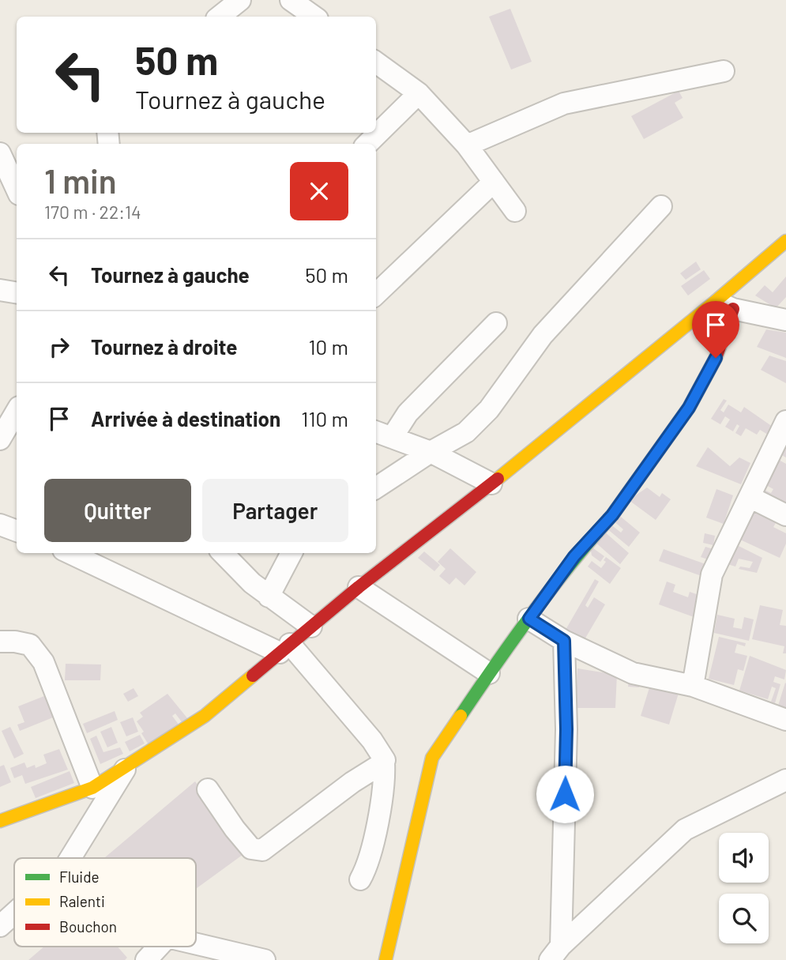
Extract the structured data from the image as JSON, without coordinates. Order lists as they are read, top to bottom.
{
  "legend": ["Fluide", "Ralenti", "Bouchon"],
  "page": {
    "turn": ["50 m", "Tournez à gauche"],
    "heading": ["1 min", "170 m · 22:14"],
    "list": [
      {
        "name": "Tournez à gauche",
        "value": "50 m"
      },
      {
        "name": "Tournez à droite",
        "value": "10 m"
      },
      {
        "name": "Arrivée à destination",
        "value": "110 m"
      }
    ],
    "buttons": ["Quitter", "Partager"]
  }
}
